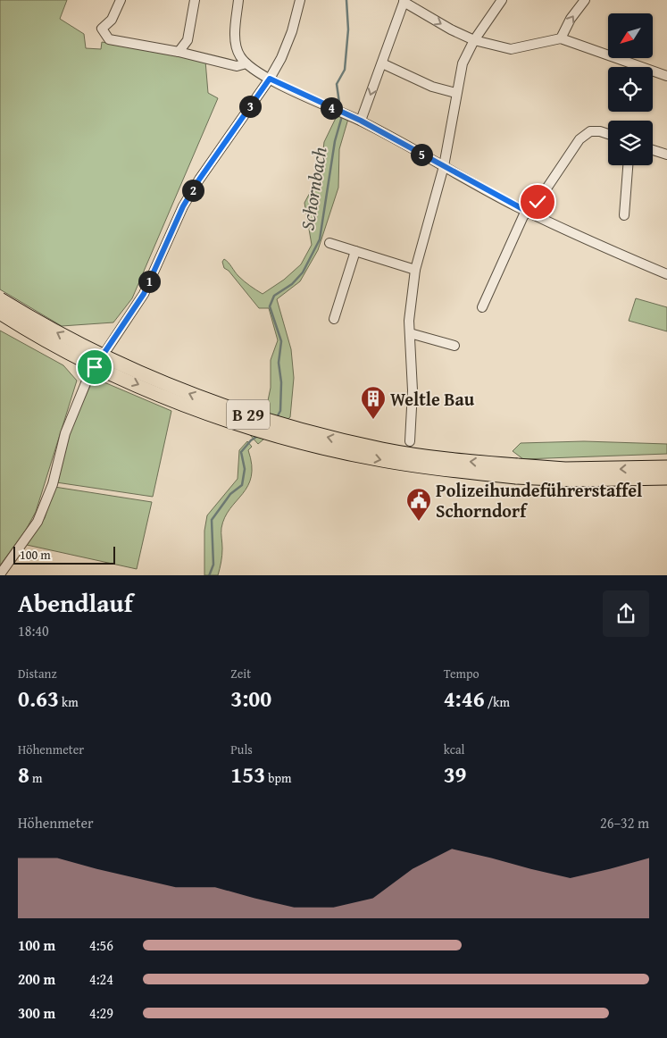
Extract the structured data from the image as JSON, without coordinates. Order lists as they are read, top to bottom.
{
  "streets": {
    "highway": ["B 29"]
  },
  "water": ["Schornbach"],
  "places": {
    "building": ["Weltle Bau"],
    "public building": ["Polizeihundeführerstaffel Schorndorf"]
  },
  "scale_bar": "100 m",
  "north": "bottom left",
  "page": {
    "pins": [
      "3",
      "4",
      "5",
      "2",
      "1"
    ],
    "scale": "100 m",
    "heading": ["Abendlauf", "18:40"],
    "stats": [
      ["Distanz", "0.63 km"],
      ["Zeit", "3:00"],
      ["Tempo", "4:46 /km"],
      ["Höhenmeter", "8 m"],
      ["Puls", "153 bpm"],
      ["kcal", "39"]
    ],
    "chart": ["Höhenmeter", "26–32 m"],
    "list": [
      {
        "name": "100 m",
        "note": "4:56"
      },
      {
        "name": "200 m",
        "note": "4:24"
      },
      {
        "name": "300 m",
        "note": "4:29"
      }
    ]
  }
}
